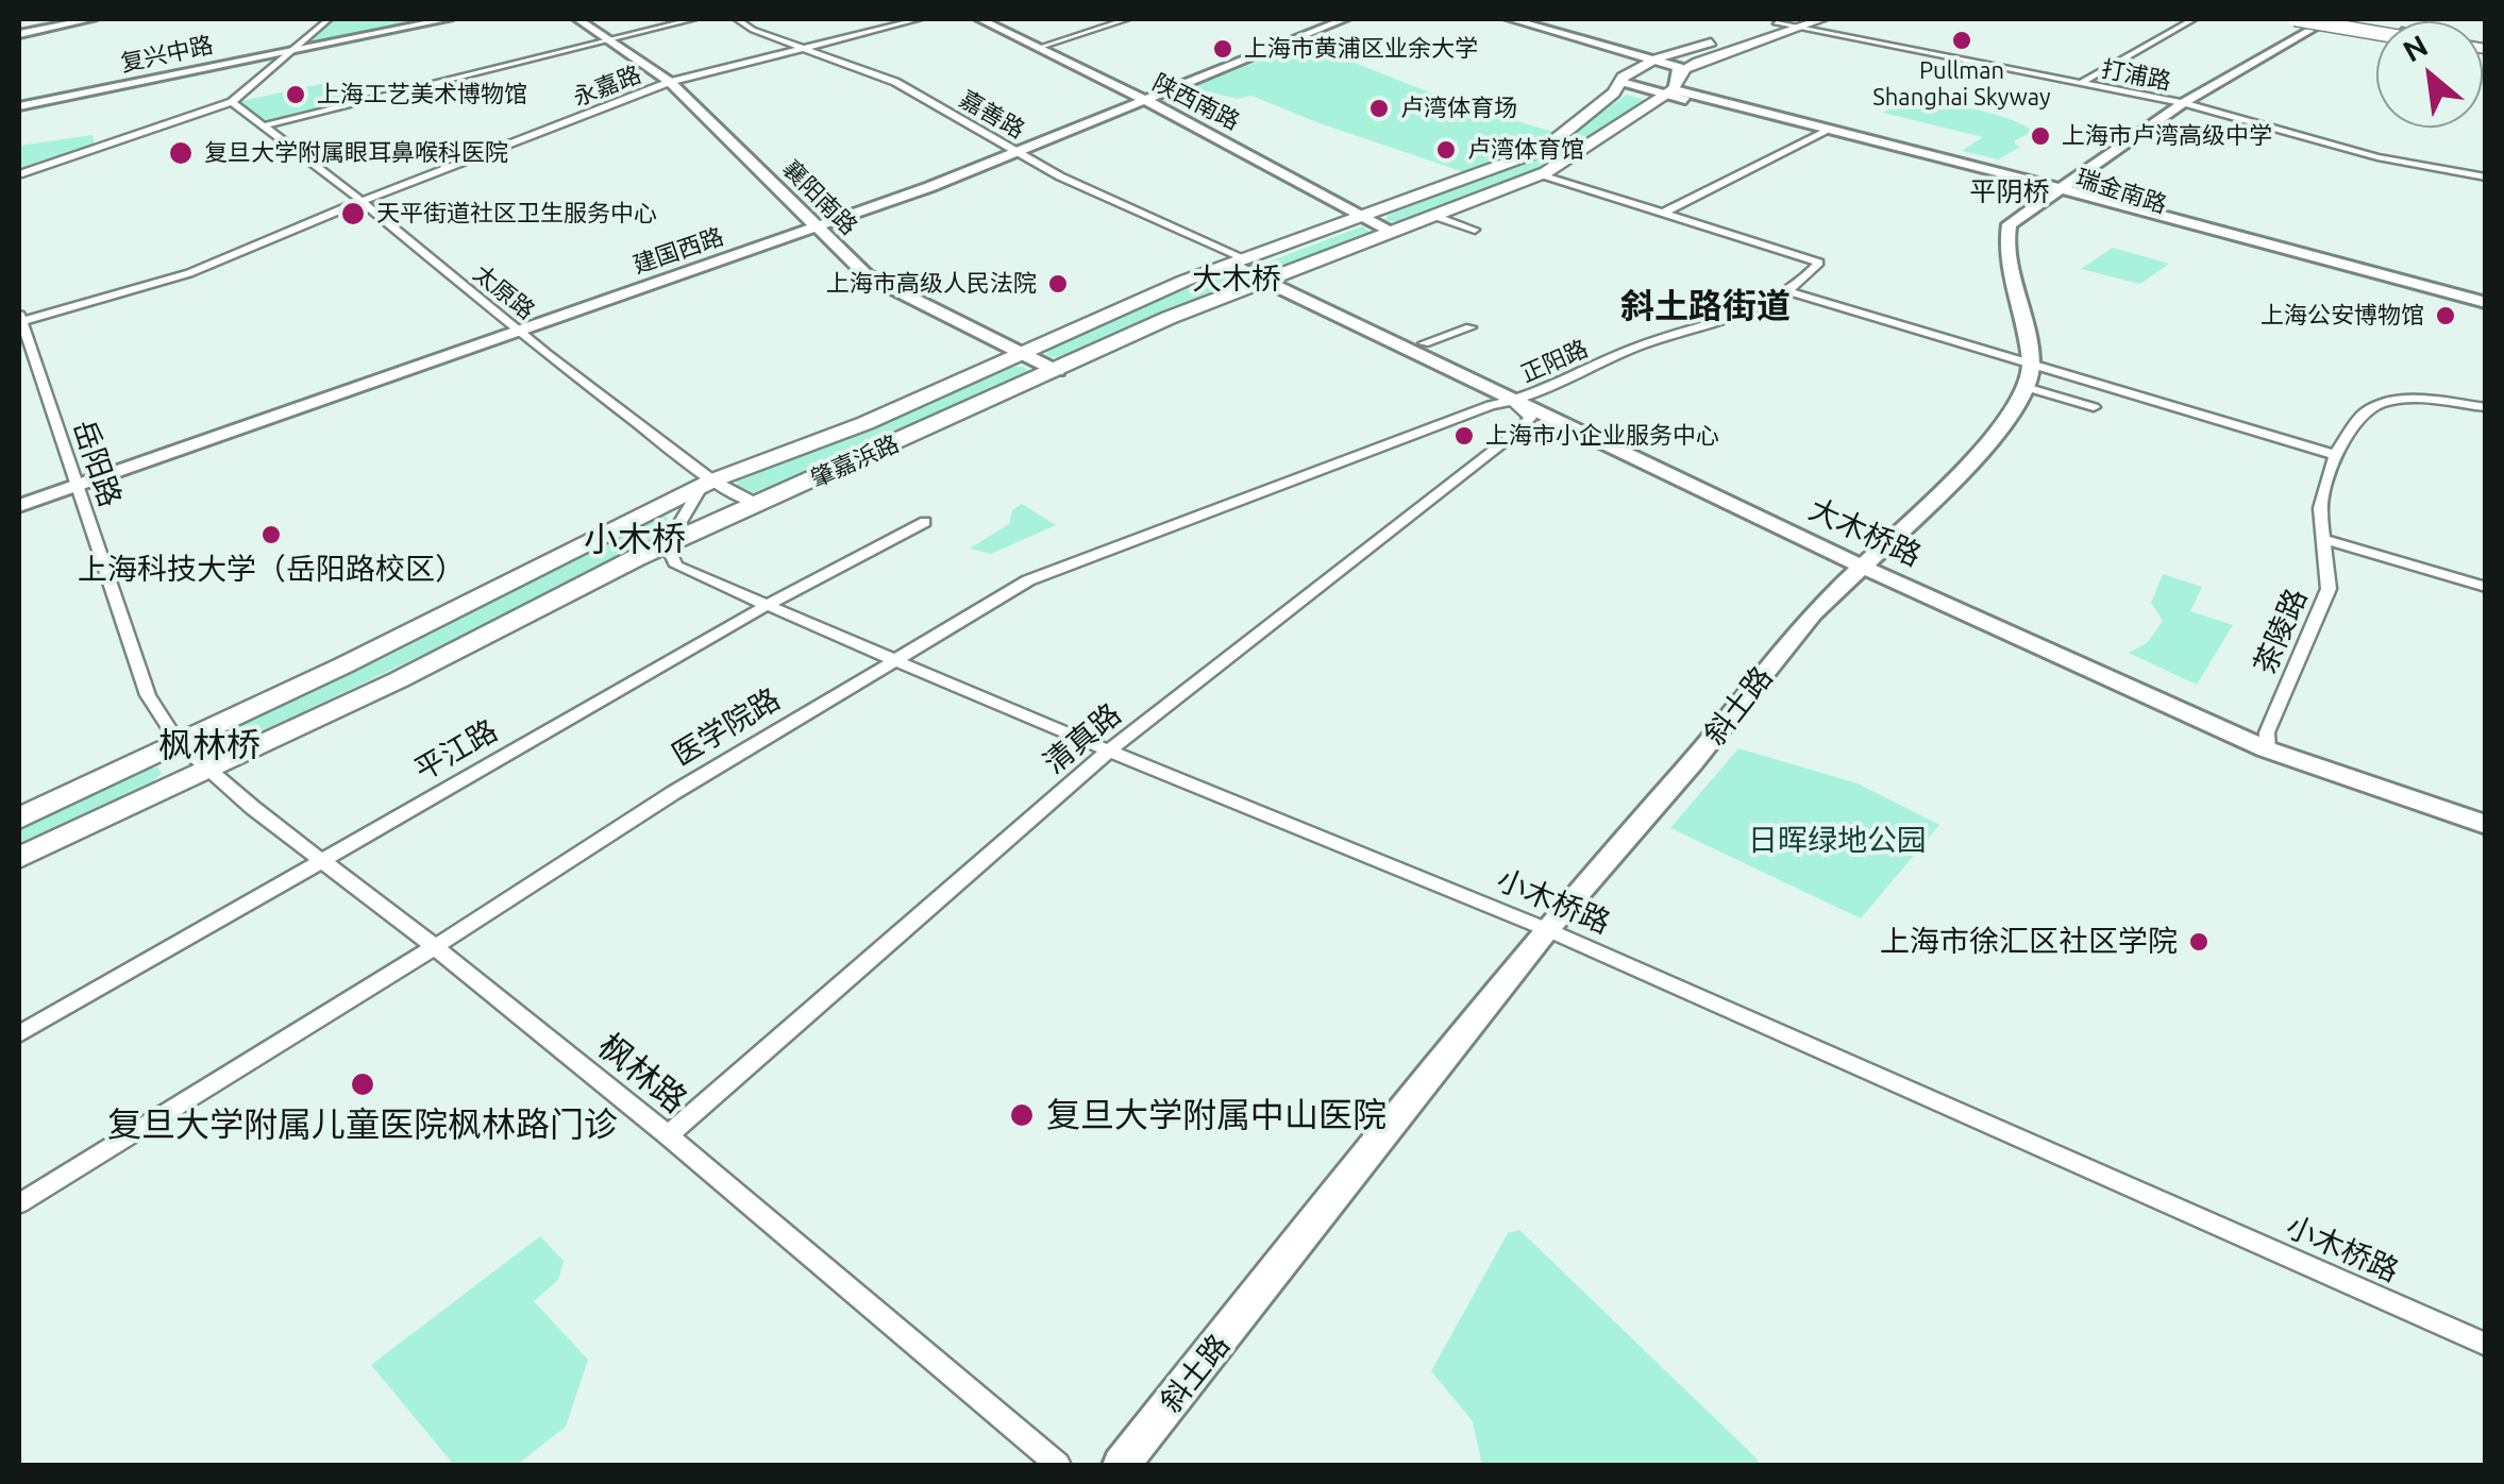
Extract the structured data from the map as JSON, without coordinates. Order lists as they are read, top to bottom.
{
  "streets": {
    "main road": [
      "复兴中路",
      "陕西南路",
      "瑞金南路",
      "襄阳南路",
      "建国西路",
      "肇嘉浜路",
      "大木桥路",
      "斜土路"
    ],
    "street": [
      "打浦路",
      "永嘉路",
      "嘉善路",
      "太原路",
      "正阳路",
      "岳阳路",
      "茶陵路",
      "医学院路",
      "清真路",
      "平江路",
      "小木桥路",
      "枫林路"
    ]
  },
  "crossings": [
    ["打浦路", "肇嘉浜路"],
    ["打浦路", "斜土路"],
    ["永嘉路", "嘉善路"],
    ["永嘉路", "襄阳南路"],
    ["永嘉路", "太原路"],
    ["永嘉路", "岳阳路"],
    ["陕西南路", "建国西路"],
    ["陕西南路", "肇嘉浜路"],
    ["嘉善路", "建国西路"],
    ["嘉善路", "肇嘉浜路"],
    ["嘉善路", "大木桥路"],
    ["瑞金南路", "肇嘉浜路"],
    ["瑞金南路", "斜土路"],
    ["襄阳南路", "建国西路"],
    ["襄阳南路", "肇嘉浜路"],
    ["建国西路", "太原路"],
    ["建国西路", "岳阳路"],
    ["太原路", "肇嘉浜路"],
    ["正阳路", "大木桥路"],
    ["正阳路", "医学院路"],
    ["正阳路", "清真路"],
    ["肇嘉浜路", "岳阳路"],
    ["肇嘉浜路", "大木桥路"],
    ["肇嘉浜路", "小木桥路"],
    ["肇嘉浜路", "枫林路"],
    ["岳阳路", "枫林路"],
    ["大木桥路", "茶陵路"],
    ["大木桥路", "斜土路"],
    ["大木桥路", "医学院路"],
    ["大木桥路", "清真路"],
    ["斜土路", "小木桥路"],
    ["医学院路", "清真路"],
    ["医学院路", "小木桥路"],
    ["医学院路", "枫林路"],
    ["清真路", "小木桥路"],
    ["清真路", "枫林路"],
    ["平江路", "小木桥路"],
    ["平江路", "枫林路"]
  ],
  "districts": [
    "平阴桥",
    "大木桥",
    "斜土路街道",
    "小木桥",
    "枫林桥"
  ],
  "parks": ["日晖绿地公园"],
  "places": [
    "Pullman Shanghai Skyway",
    "上海市黄浦区业余大学",
    "上海工艺美术博物馆",
    "卢湾体育场",
    "上海市卢湾高级中学",
    "卢湾体育馆",
    "复旦大学附属眼耳鼻喉科医院",
    "天平街道社区卫生服务中心",
    "上海市高级人民法院",
    "上海公安博物馆",
    "上海市小企业服务中心",
    "上海科技大学（岳阳路校区）",
    "上海市徐汇区社区学院",
    "复旦大学附属儿童医院枫林路门诊",
    "复旦大学附属中山医院"
  ],
  "north": "top left"
}
